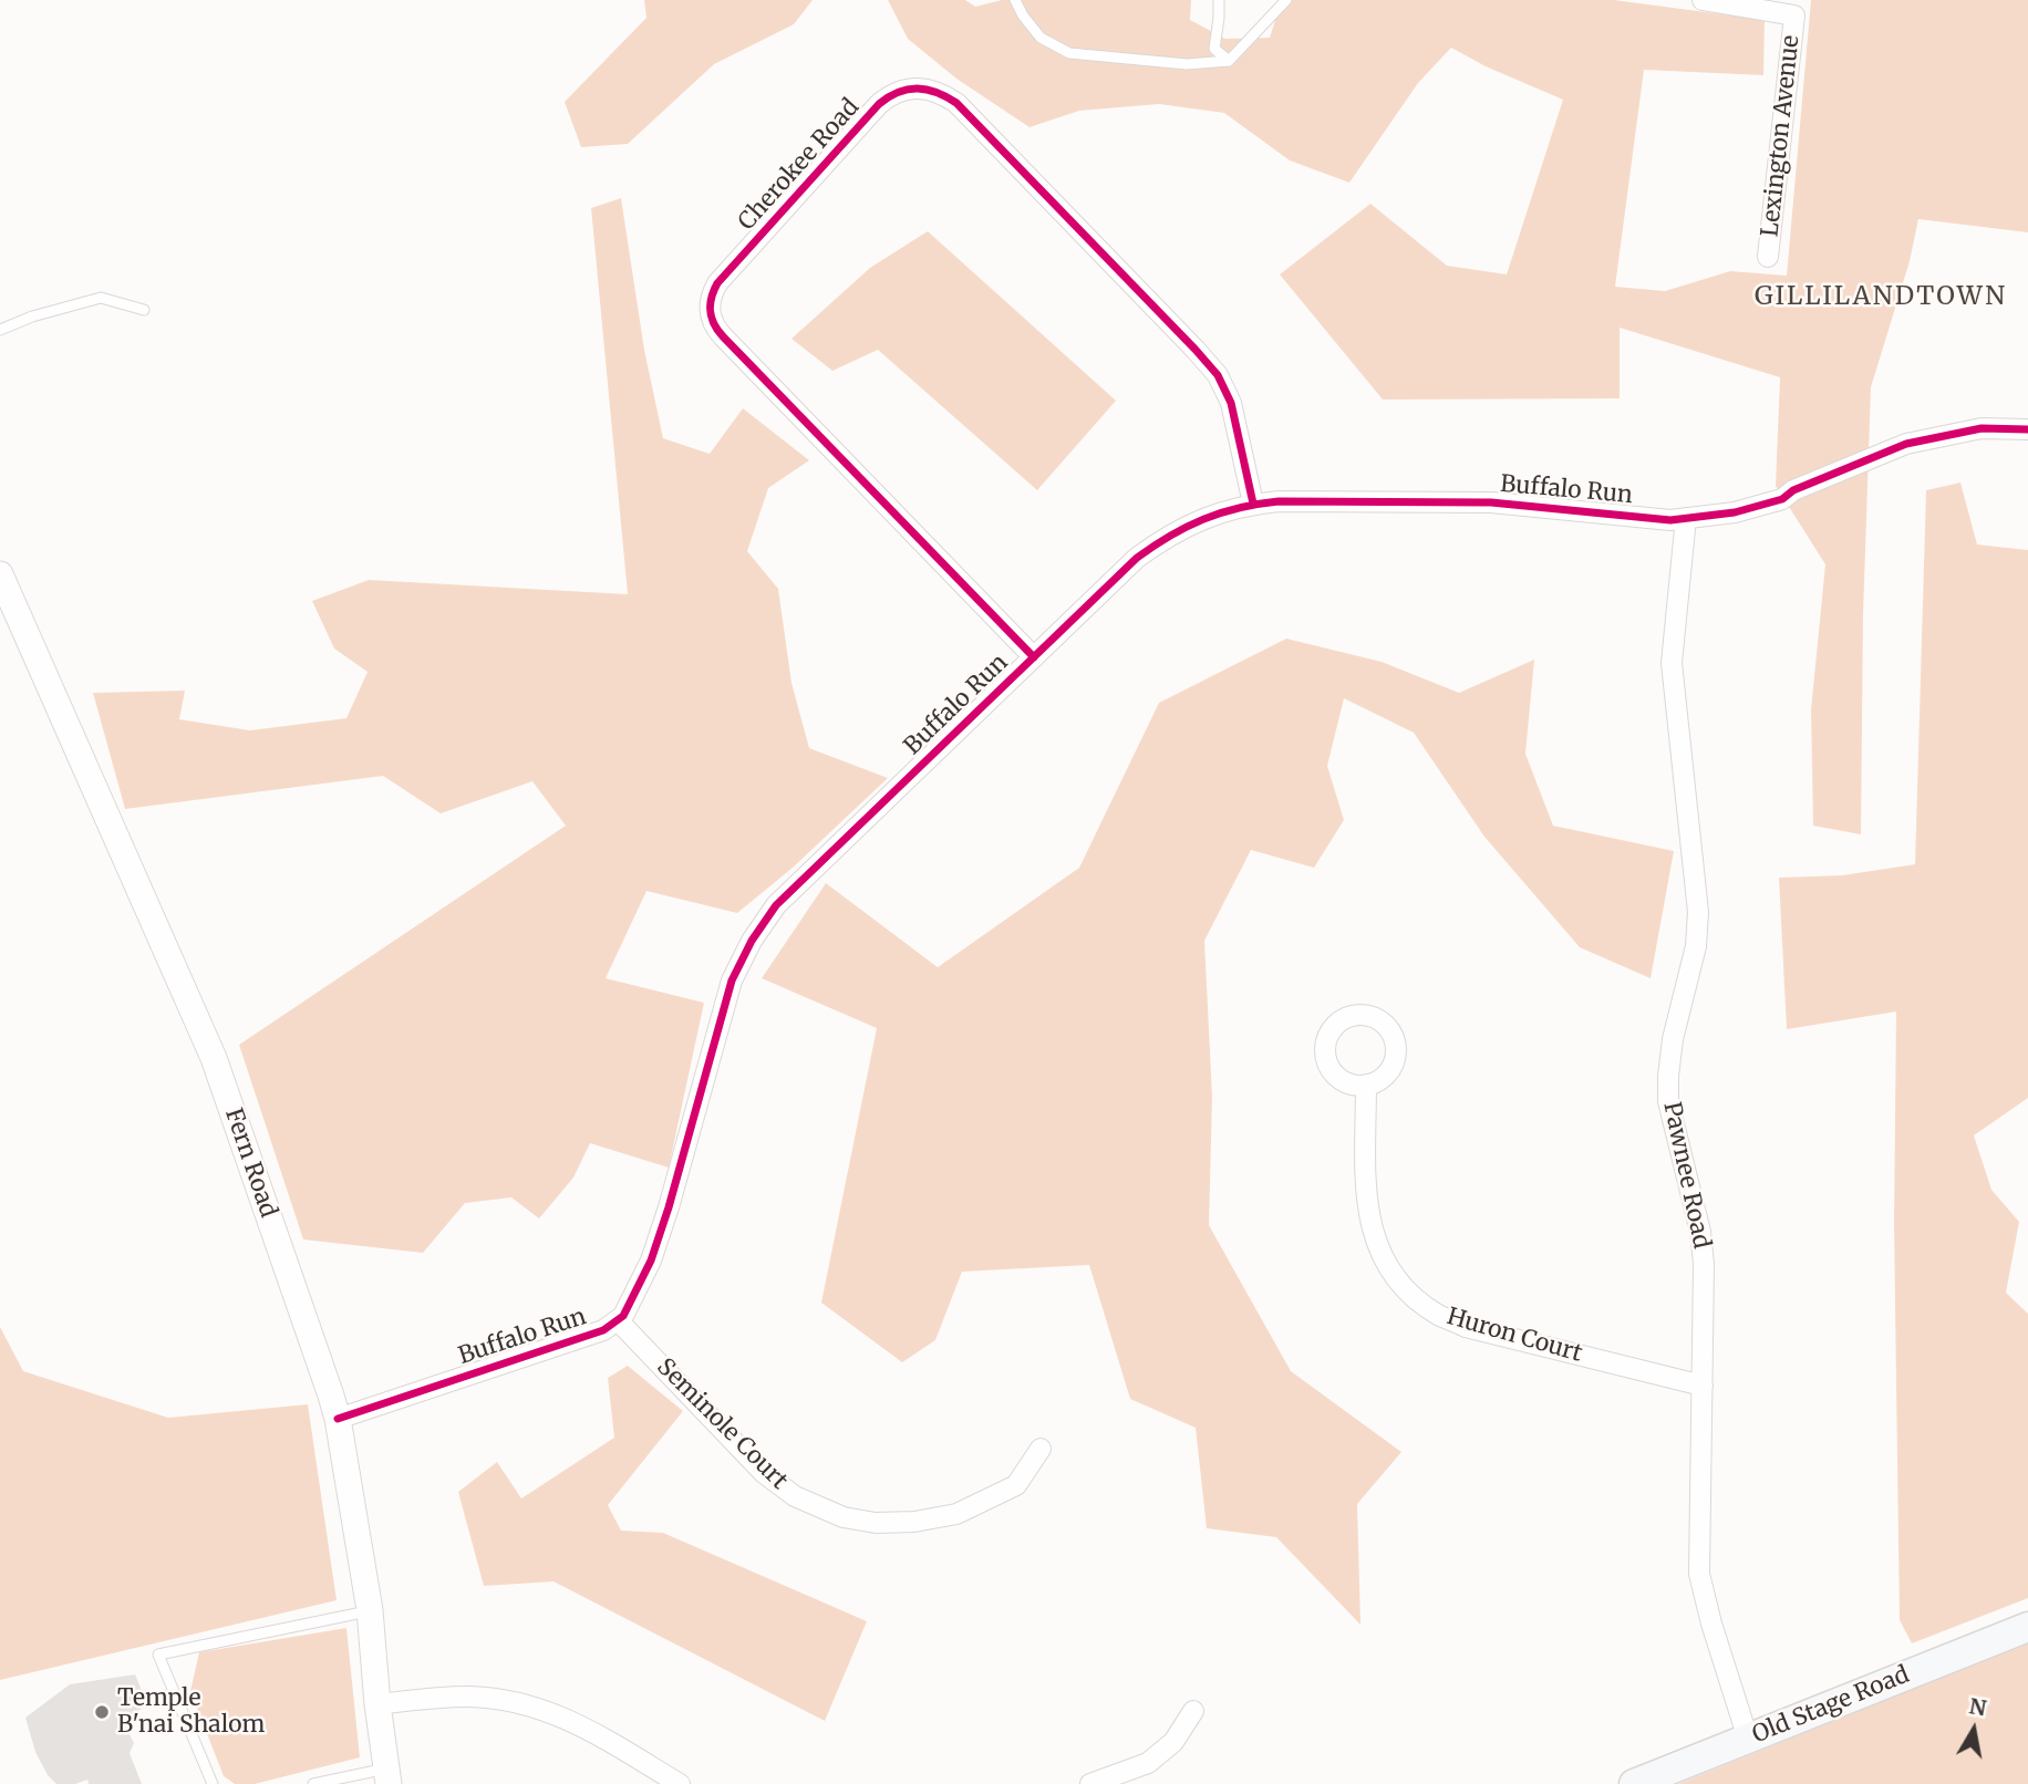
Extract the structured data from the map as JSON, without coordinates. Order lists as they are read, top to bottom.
{
  "streets": {
    "main road": ["Old Stage Road"],
    "street": [
      "Lexington Avenue",
      "Cherokee Road",
      "Buffalo Run",
      "Fern Road",
      "Pawnee Road",
      "Huron Court",
      "Seminole Court"
    ]
  },
  "crossings": [
    ["Cherokee Road", "Buffalo Run"],
    ["Buffalo Run", "Fern Road"],
    ["Buffalo Run", "Pawnee Road"],
    ["Buffalo Run", "Seminole Court"],
    ["Pawnee Road", "Huron Court"],
    ["Pawnee Road", "Old Stage Road"]
  ],
  "districts": ["GILLILANDTOWN"],
  "places": ["Temple B'nai Shalom"],
  "north": "top"
}
